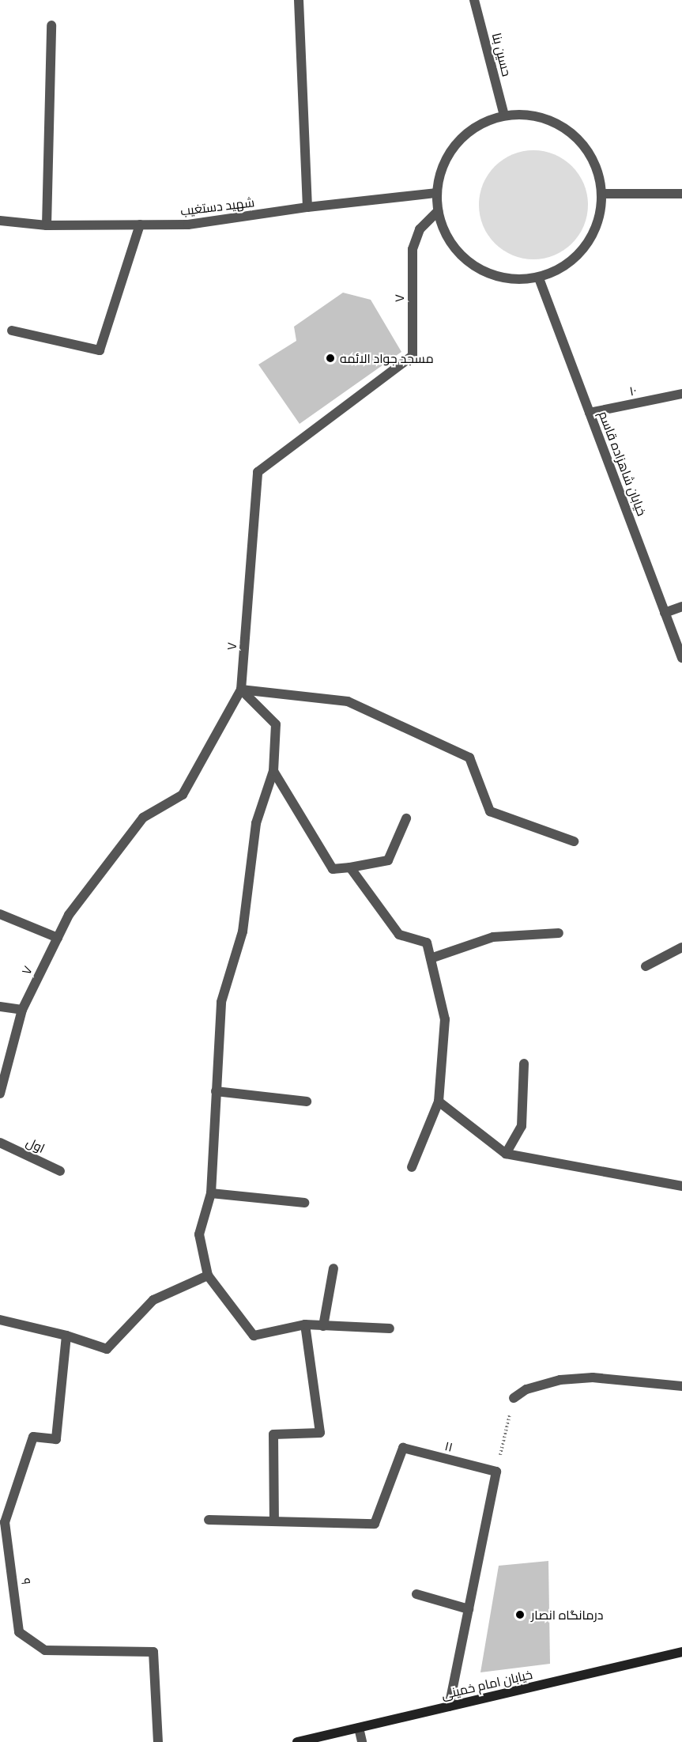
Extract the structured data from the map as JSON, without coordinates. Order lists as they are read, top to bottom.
{
  "streets": {
    "main road": ["خیابان امام خمینی"],
    "street": [
      "حسین بنا",
      "شهید دستغیب",
      "۷",
      "۱۰",
      "خیابان شاهزاده قاسم",
      "اول",
      "۱۱",
      "۹"
    ]
  },
  "crossings": [
    ["حسین بنا", "شهید دستغیب"],
    ["حسین بنا", "۷"],
    ["حسین بنا", "خیابان شاهزاده قاسم"],
    ["شهید دستغیب", "۷"],
    ["شهید دستغیب", "خیابان شاهزاده قاسم"],
    ["۷", "خیابان شاهزاده قاسم"],
    ["۱۰", "خیابان شاهزاده قاسم"]
  ],
  "places": ["مسجد جواد الائمه", "درمانگاه انصار"]
}
